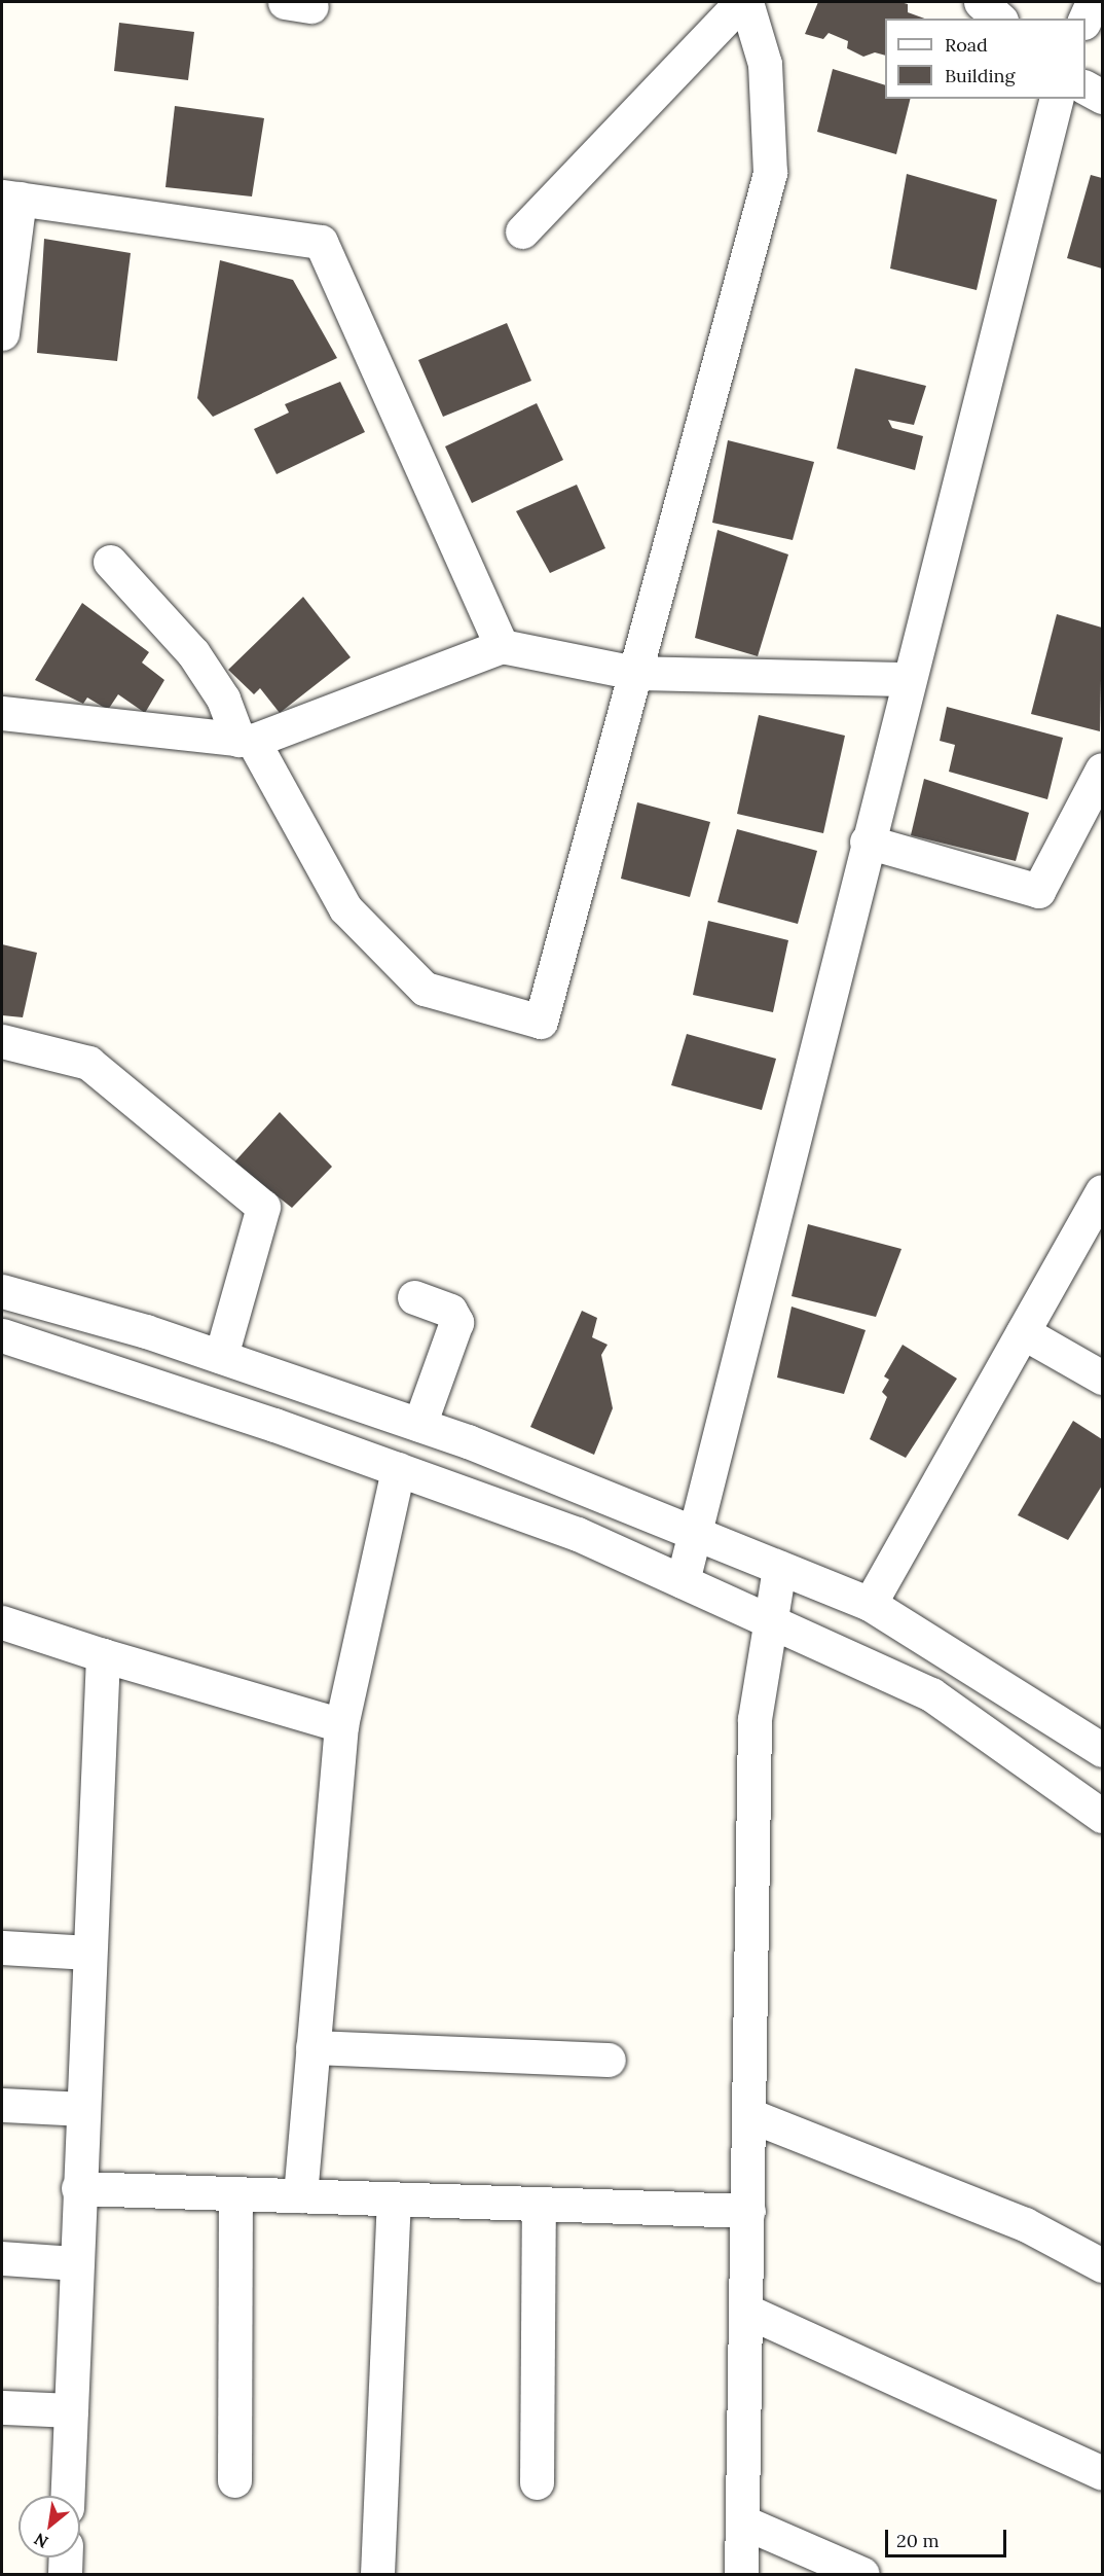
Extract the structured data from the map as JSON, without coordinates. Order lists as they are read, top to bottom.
{
  "legend": ["Road", "Building"],
  "scale_bar": "20 m",
  "north": "bottom left"
}
